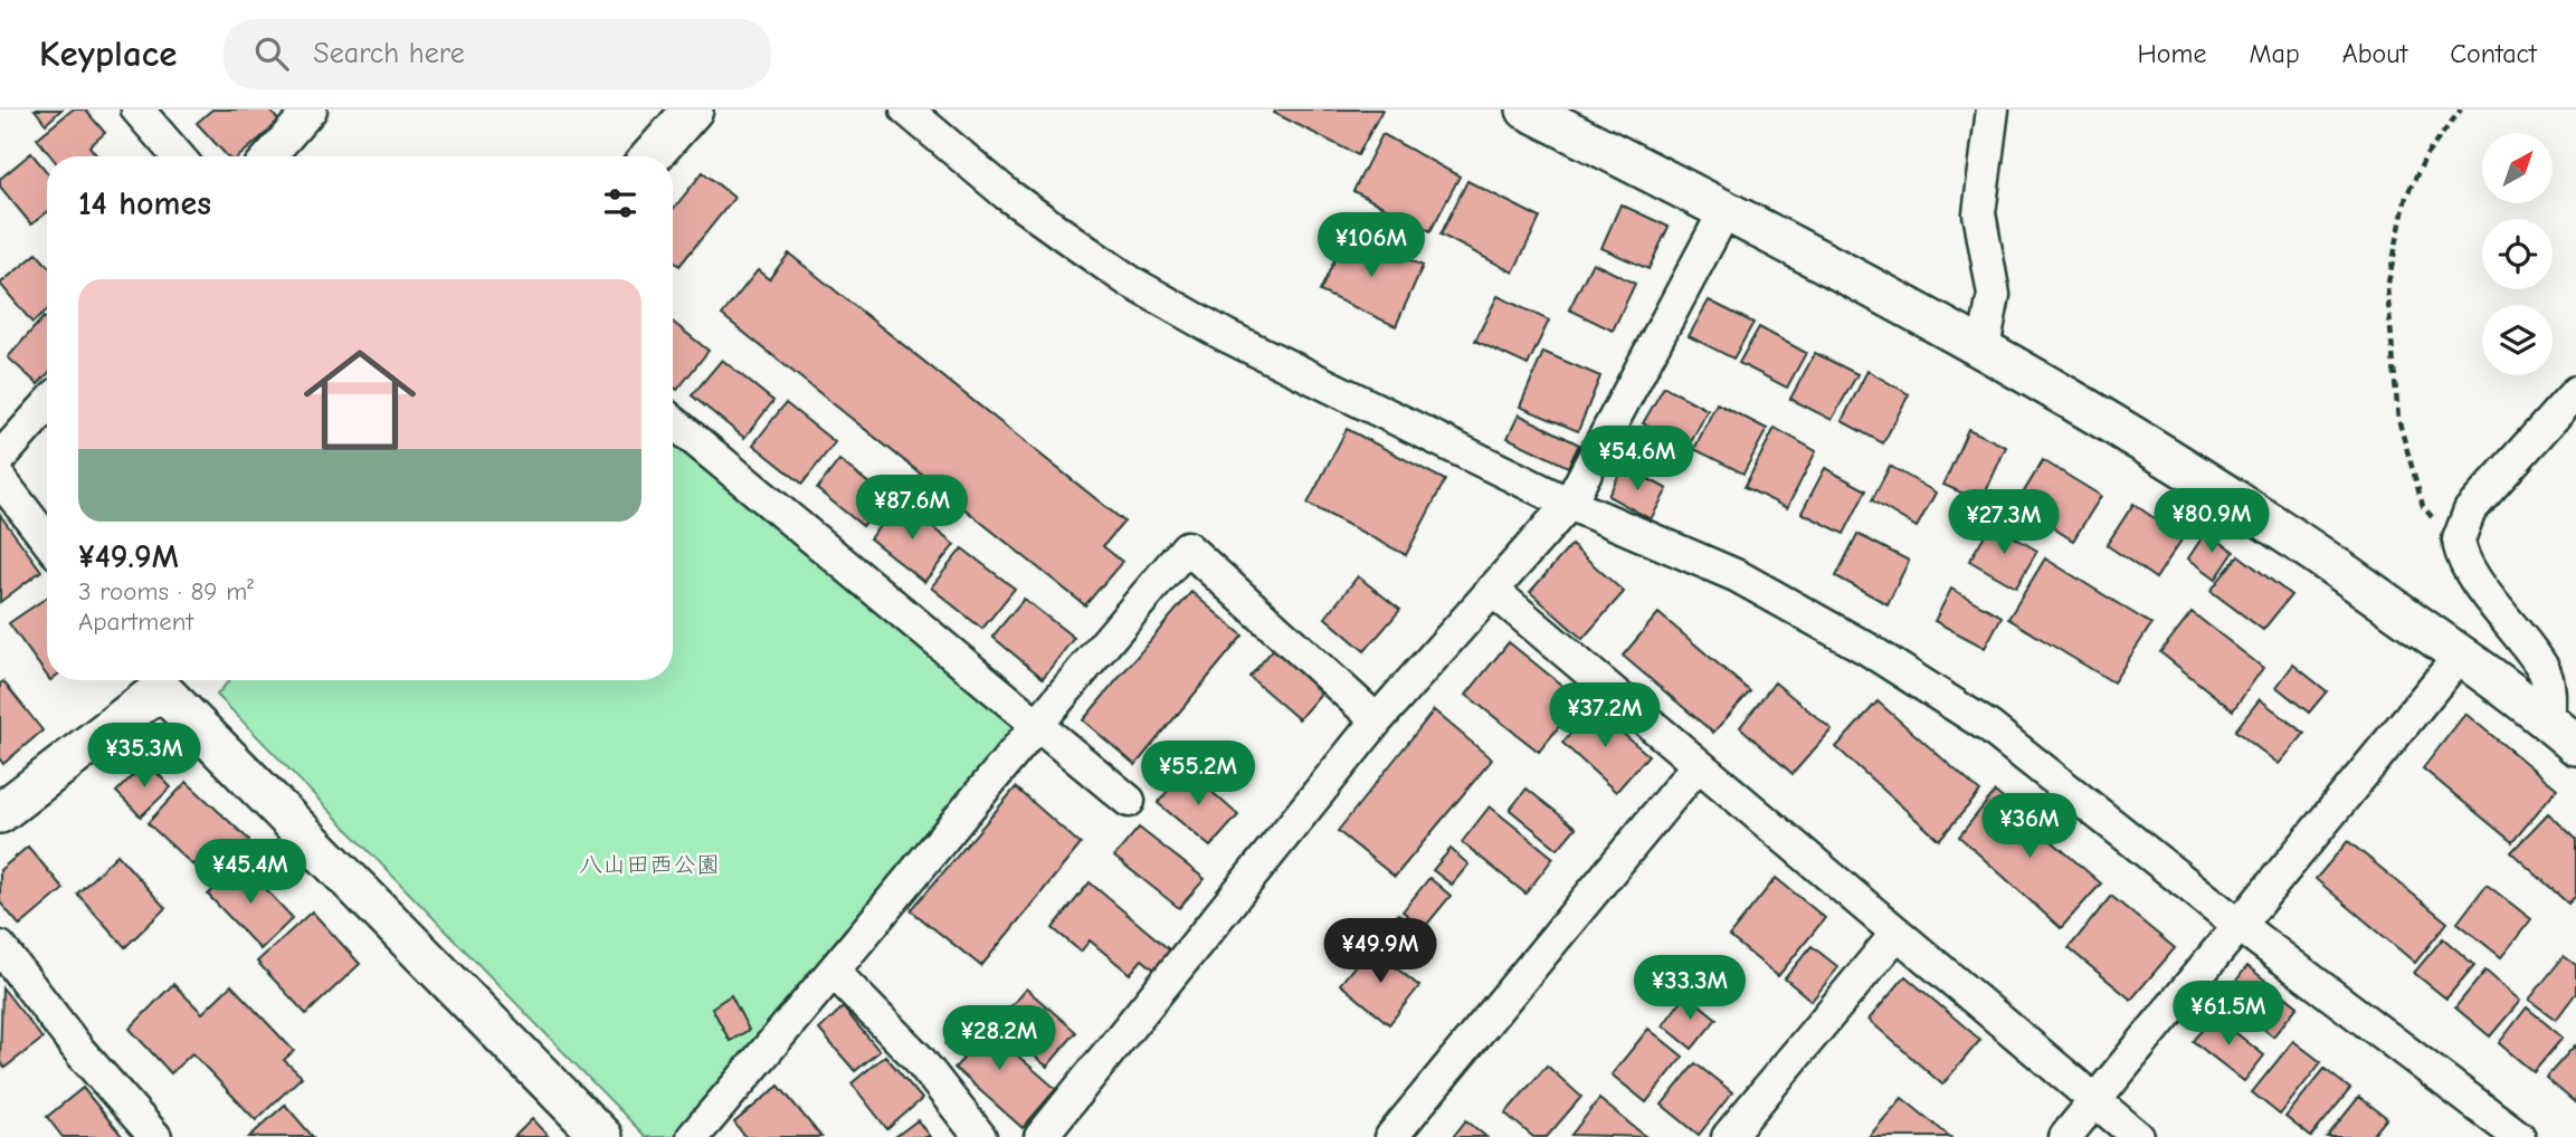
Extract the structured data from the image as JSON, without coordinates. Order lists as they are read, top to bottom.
{
  "parks": ["八山田西公園"],
  "north": "top right",
  "page": {
    "header": "Keyplace",
    "search": "Search here",
    "nav": [
      "Home",
      "Map",
      "About",
      "Contact"
    ],
    "heading": "14 homes",
    "price": [
      "¥106M",
      "¥54.6M",
      "¥87.6M",
      "¥80.9M",
      "¥27.3M",
      "¥37.2M",
      "¥35.3M",
      "¥55.2M",
      "¥36M",
      "¥45.4M",
      "¥49.9M",
      "¥33.3M",
      "¥61.5M",
      "¥28.2M"
    ],
    "list": [
      {
        "name": "¥49.9M",
        "note": "3 rooms · 89 m² · Apartment"
      }
    ]
  }
}
